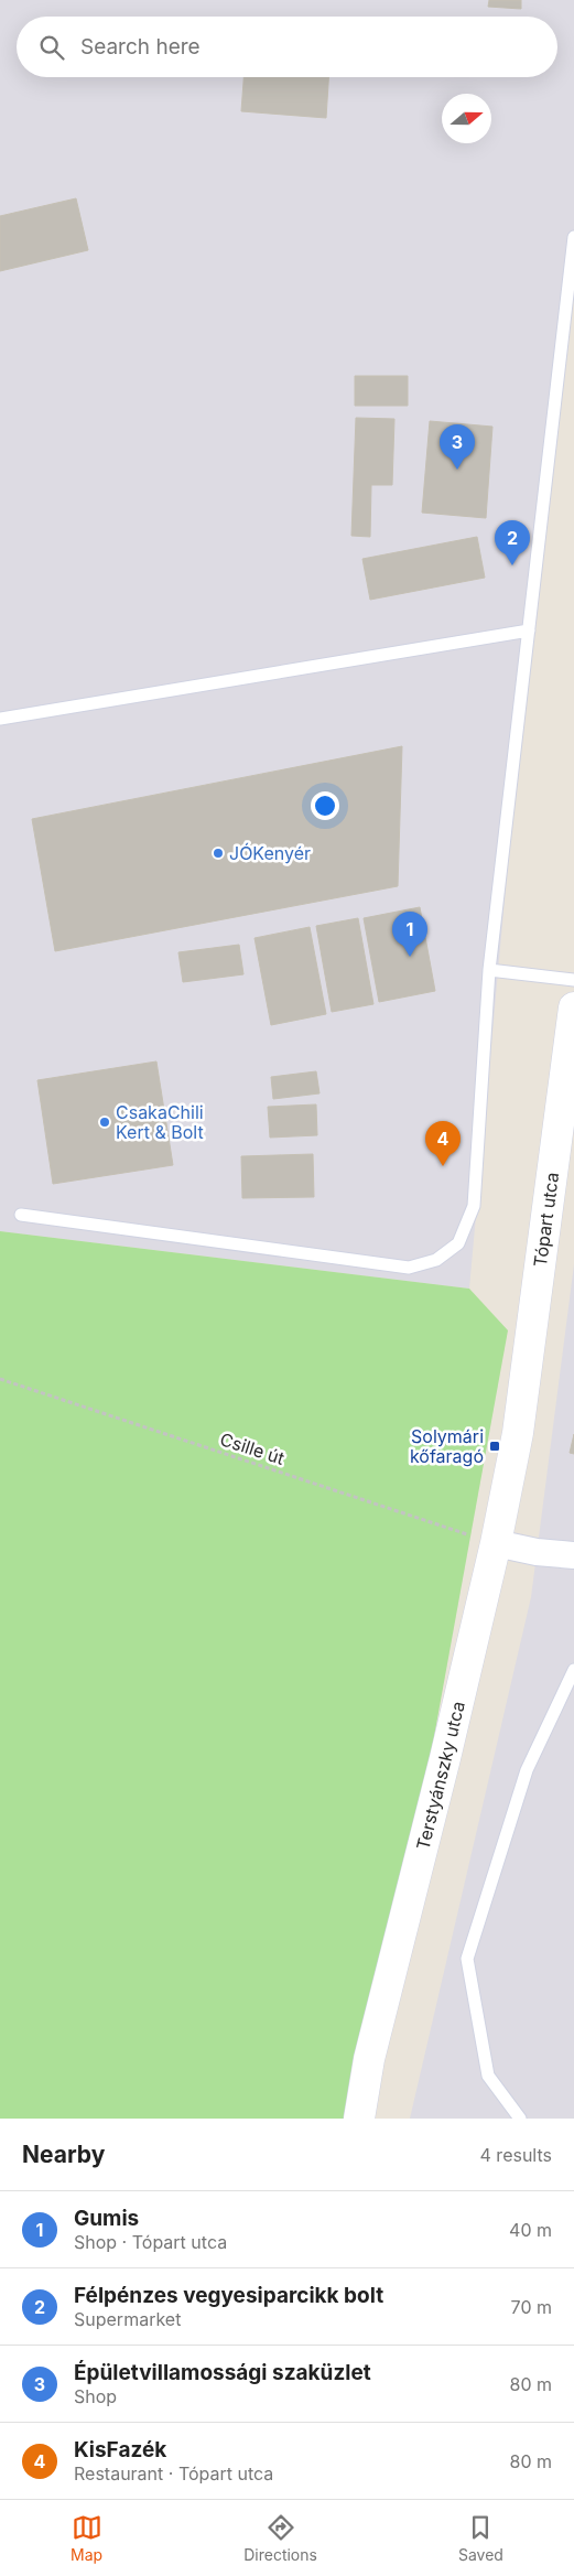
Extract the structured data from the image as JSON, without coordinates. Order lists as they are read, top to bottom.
{
  "streets": {
    "main road": ["Tópart utca", "Terstyánszky utca"],
    "path": ["Csille út"]
  },
  "crossings": [
    ["Tópart utca", "Terstyánszky utca"],
    ["Csille út", "Terstyánszky utca"]
  ],
  "places": {
    "other": ["JÓKenyér", "CsakaChili Kert & Bolt"],
    "transit": ["Solymári kőfaragó"]
  },
  "north": "right",
  "page": {
    "search": "Search here",
    "pins": [
      "3",
      "2",
      "1",
      "4"
    ],
    "heading": ["Nearby", "4 results"],
    "list": [
      {
        "mark": "1",
        "name": "Gumis",
        "note": "Shop · Tópart utca",
        "value": "40 m"
      },
      {
        "mark": "2",
        "name": "Félpénzes vegyesiparcikk bolt",
        "note": "Supermarket",
        "value": "70 m"
      },
      {
        "mark": "3",
        "name": "Épületvillamossági szaküzlet",
        "note": "Shop",
        "value": "80 m"
      },
      {
        "mark": "4",
        "name": "KisFazék",
        "note": "Restaurant · Tópart utca",
        "value": "80 m"
      }
    ],
    "nav": ["Map", "Directions", "Saved"]
  }
}
